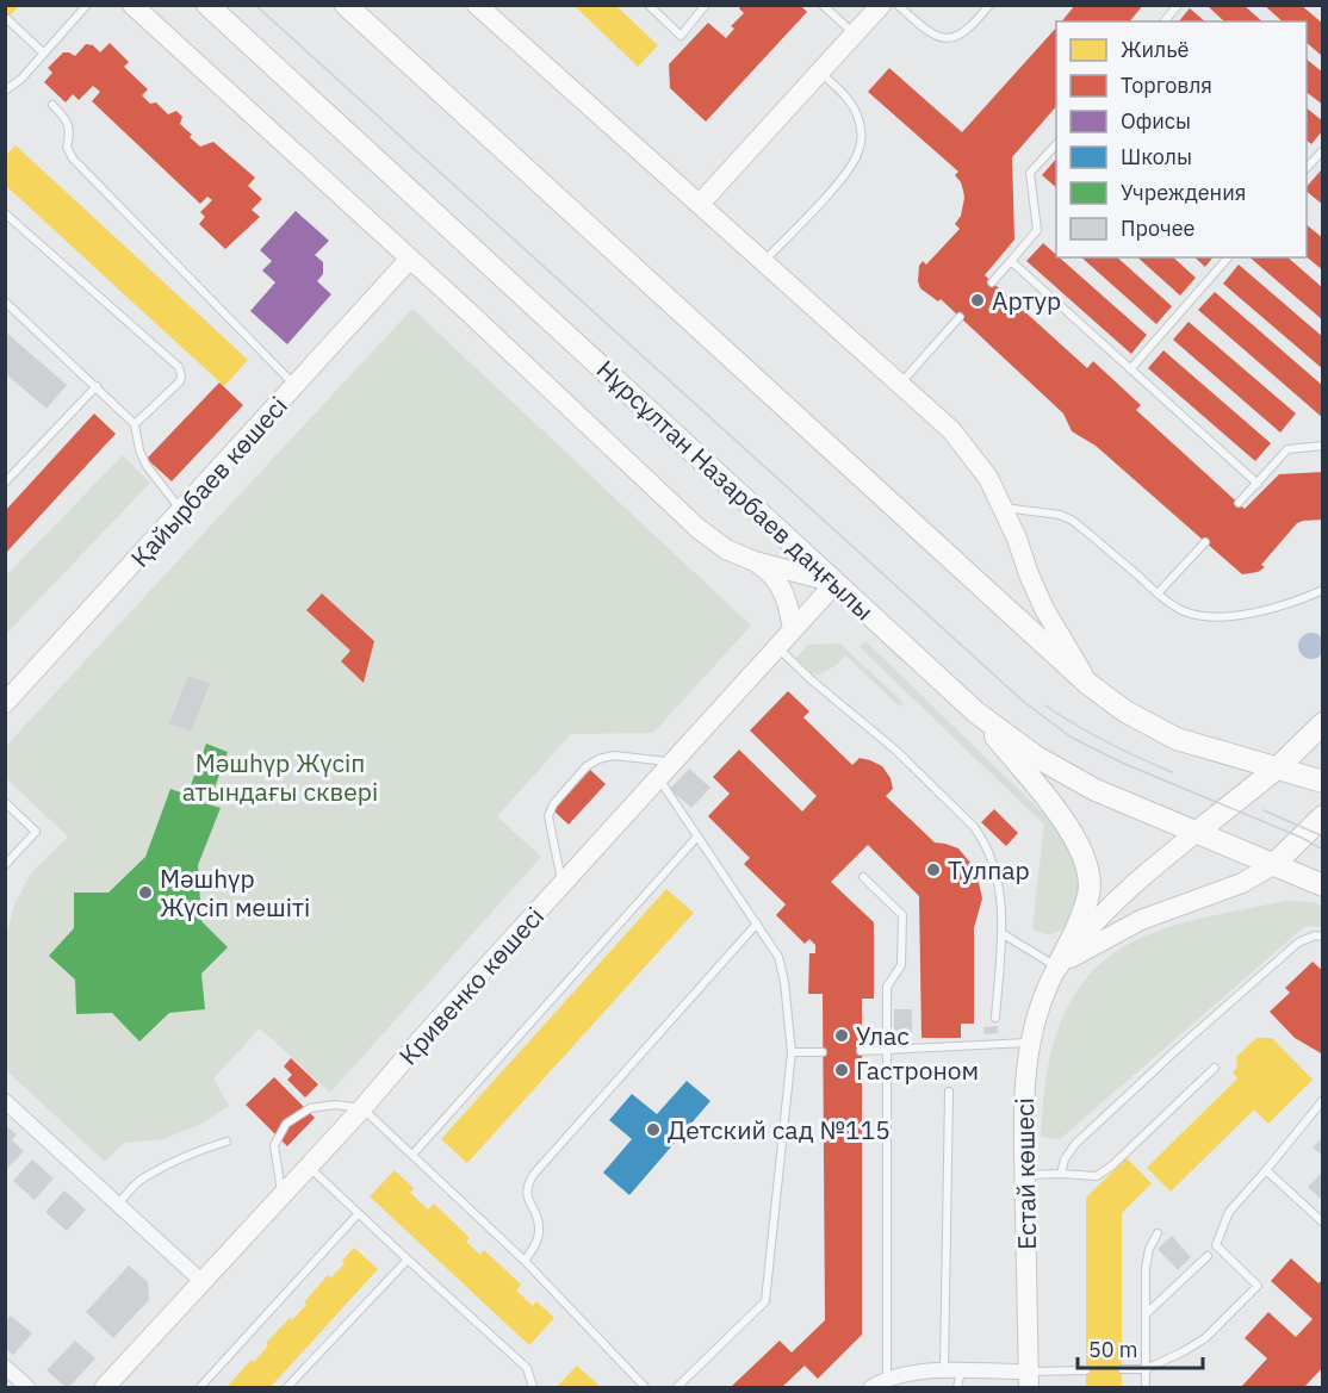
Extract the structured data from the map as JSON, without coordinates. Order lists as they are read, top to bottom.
{
  "streets": {
    "main road": ["Нұрсұлтан Назарбаев даңғылы", "Естай көшесі"],
    "street": ["Қайырбаев көшесі", "Кривенко көшесі"]
  },
  "crossings": [
    ["Нұрсұлтан Назарбаев даңғылы", "Кривенко көшесі"],
    ["Нұрсұлтан Назарбаев даңғылы", "Естай көшесі"]
  ],
  "parks": ["Мәшһүр Жүсіп атындағы сквері"],
  "places": [
    "Артур",
    "Тулпар",
    "Мәшһүр Жүсіп мешіті",
    "Улас",
    "Гастроном",
    "Детский сад №115"
  ],
  "legend": [
    "Жильё",
    "Торговля",
    "Офисы",
    "Школы",
    "Учреждения",
    "Прочее"
  ],
  "scale_bar": "50 m"
}
